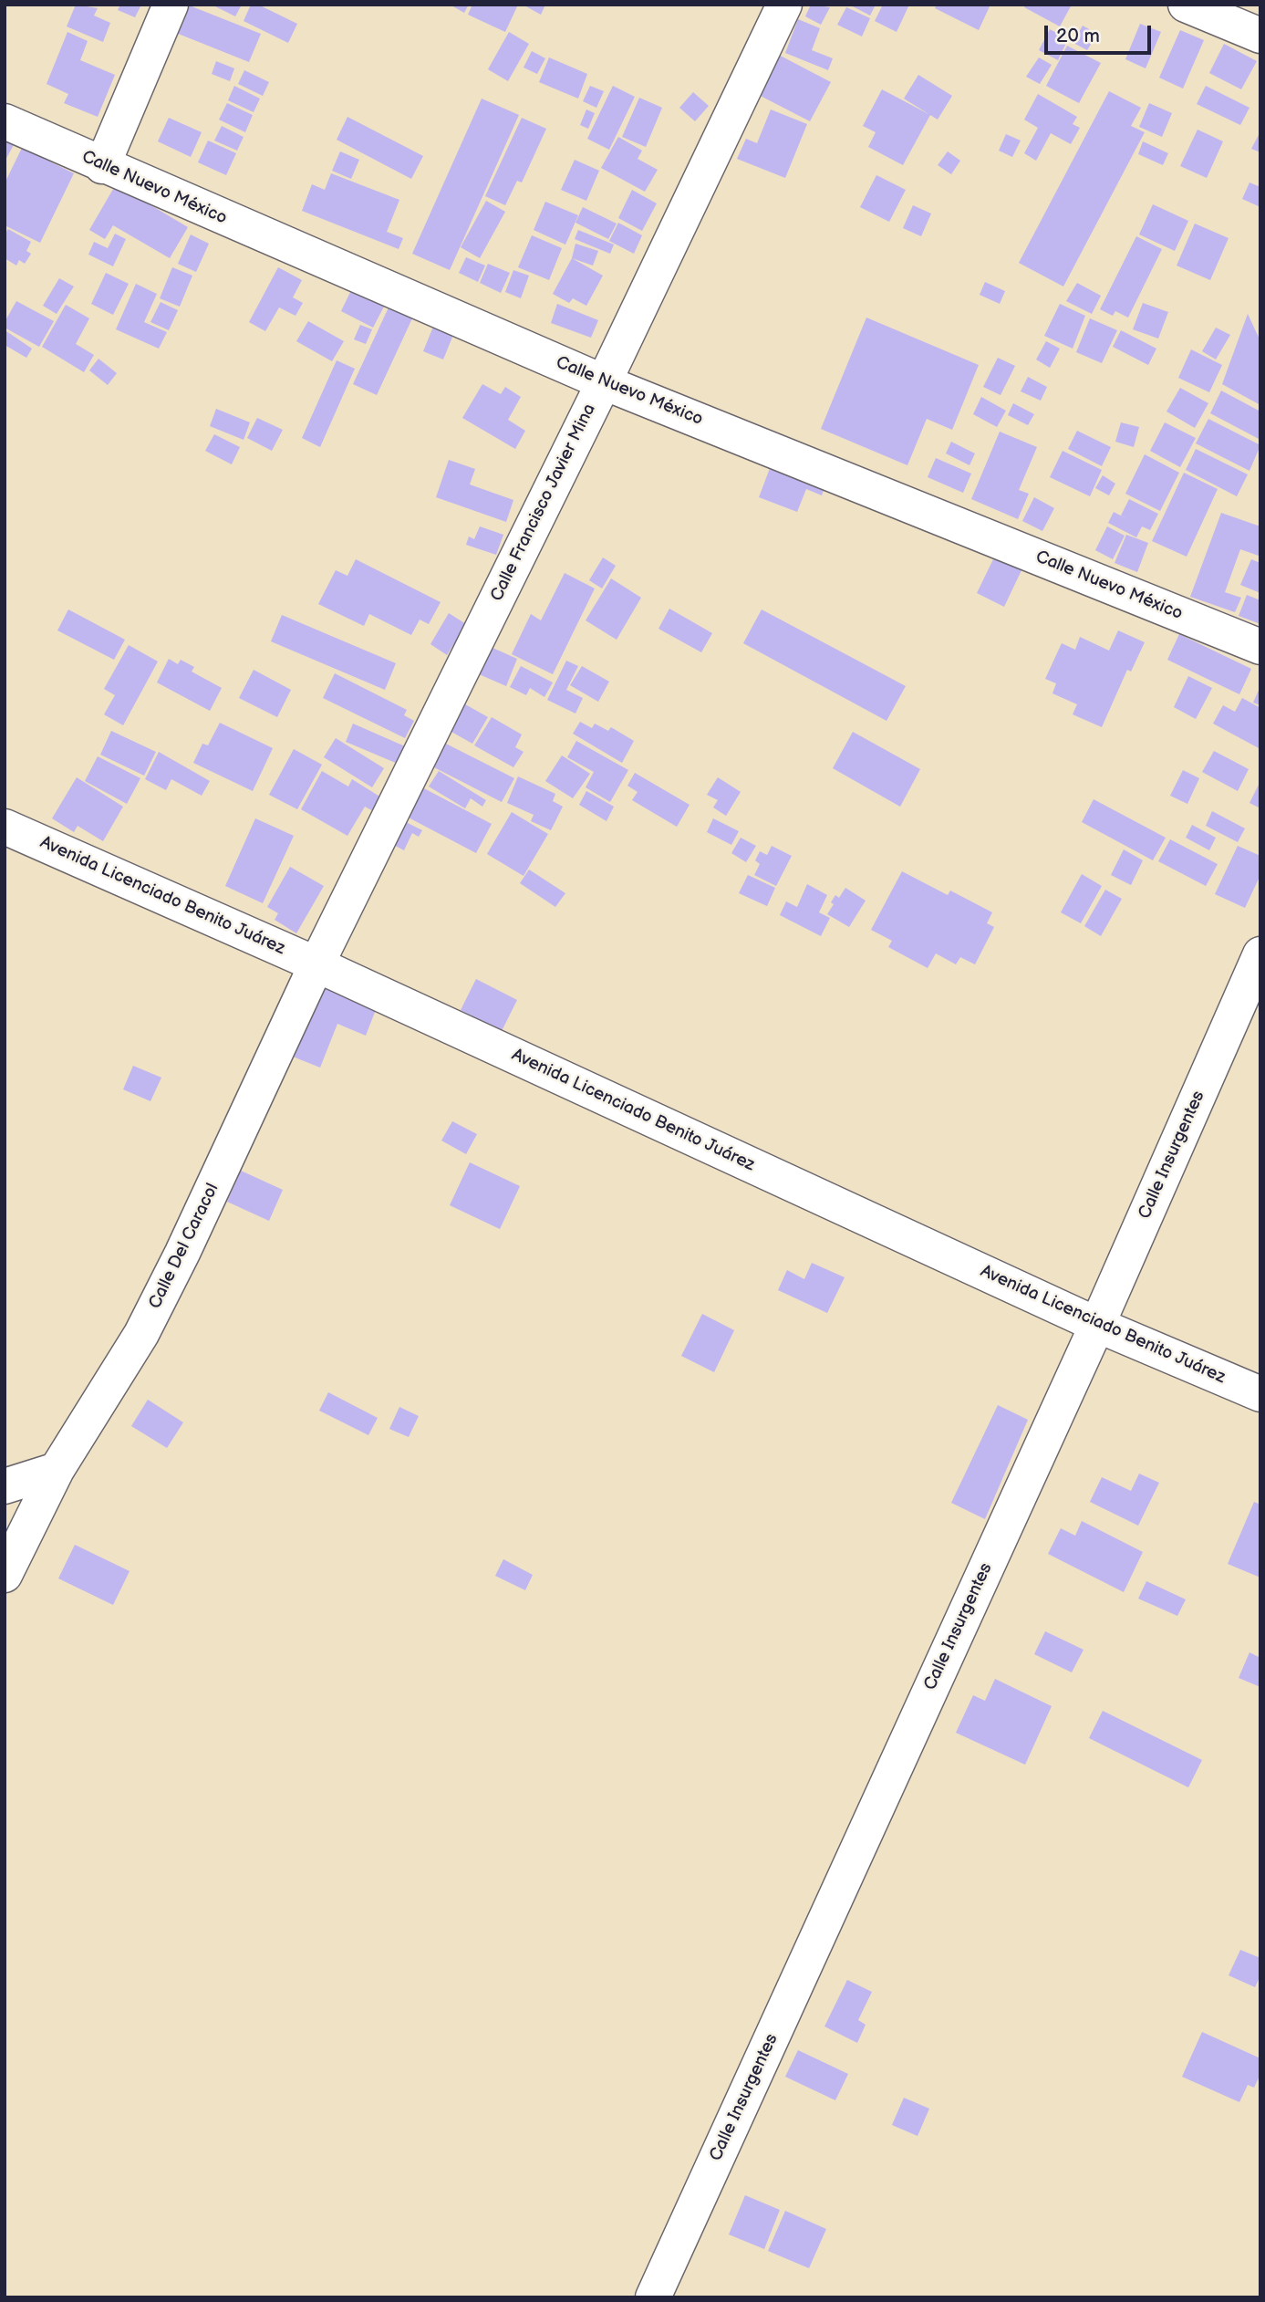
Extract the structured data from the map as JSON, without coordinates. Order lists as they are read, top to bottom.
{
  "streets": {
    "street": [
      "Calle Nuevo México",
      "Calle Francisco Javier Mina",
      "Avenida Licenciado Benito Juárez",
      "Calle Insurgentes",
      "Calle Del Caracol"
    ]
  },
  "crossings": [
    ["Calle Nuevo México", "Calle Francisco Javier Mina"],
    ["Calle Francisco Javier Mina", "Avenida Licenciado Benito Juárez"],
    ["Calle Francisco Javier Mina", "Calle Del Caracol"],
    ["Avenida Licenciado Benito Juárez", "Calle Insurgentes"],
    ["Avenida Licenciado Benito Juárez", "Calle Del Caracol"]
  ],
  "scale_bar": "20 m"
}
